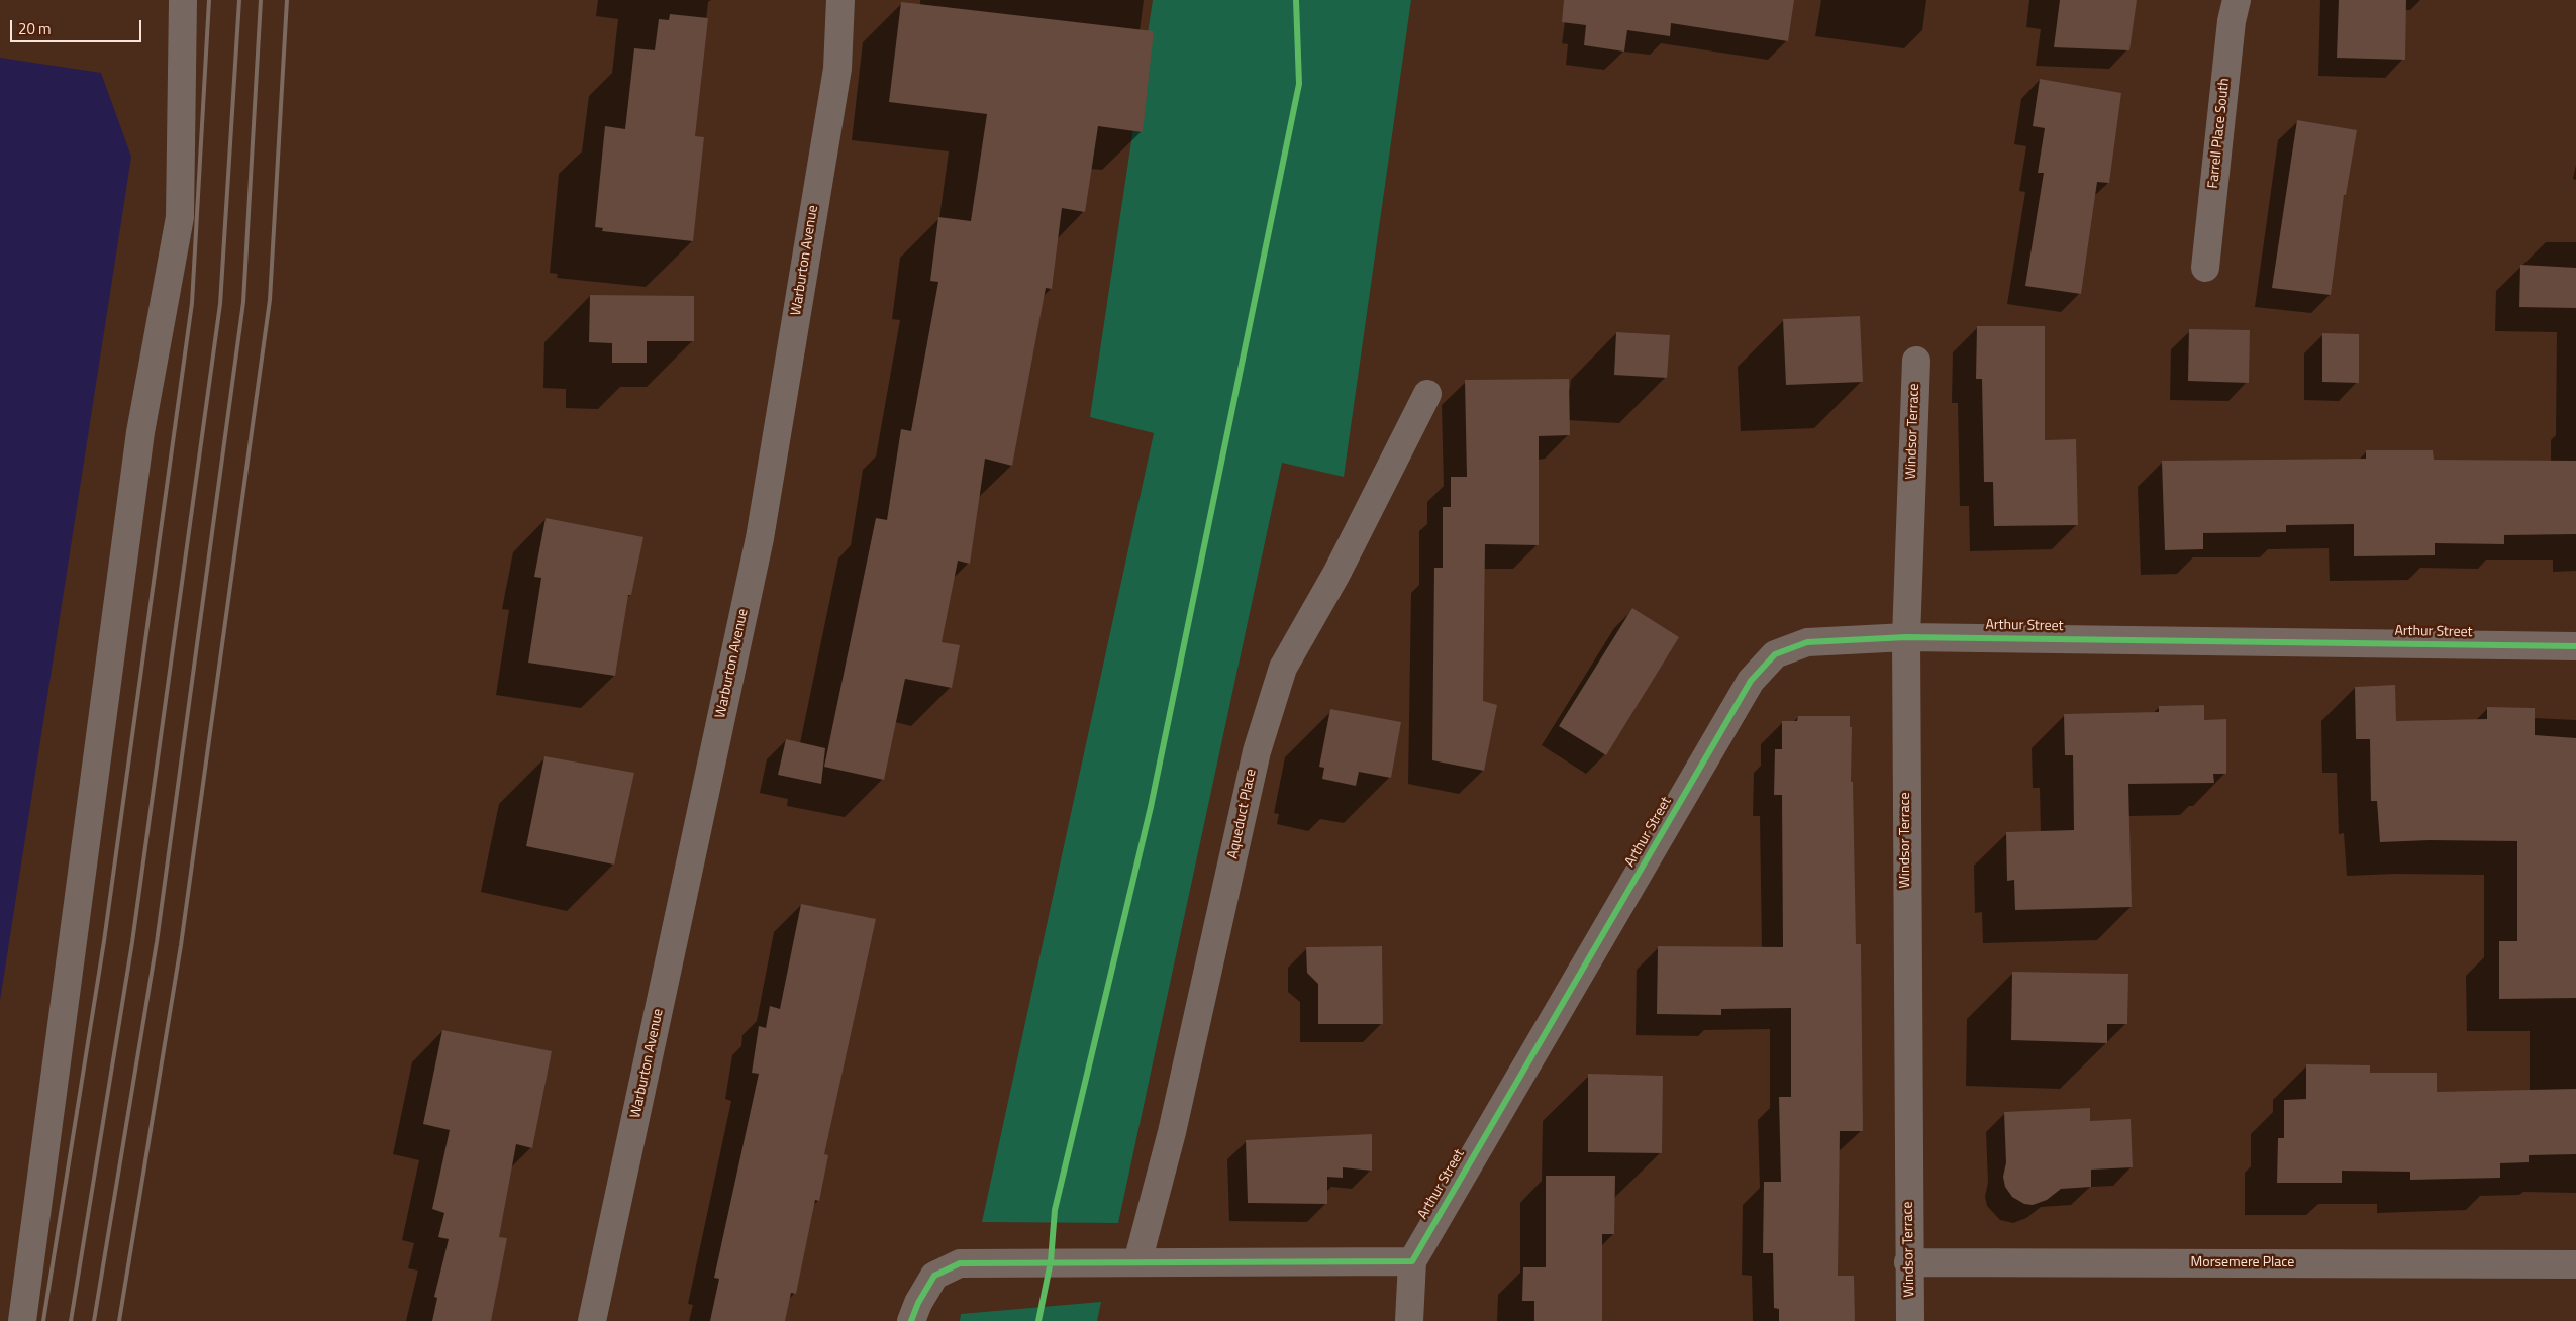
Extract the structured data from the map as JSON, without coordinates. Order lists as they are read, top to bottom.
{
  "streets": {
    "street": [
      "Farrell Place South",
      "Warburton Avenue",
      "Windsor Terrace",
      "Arthur Street",
      "Aqueduct Place",
      "Morsemere Place"
    ]
  },
  "crossings": [
    ["Windsor Terrace", "Arthur Street"],
    ["Windsor Terrace", "Morsemere Place"]
  ],
  "scale_bar": "20 m"
}
